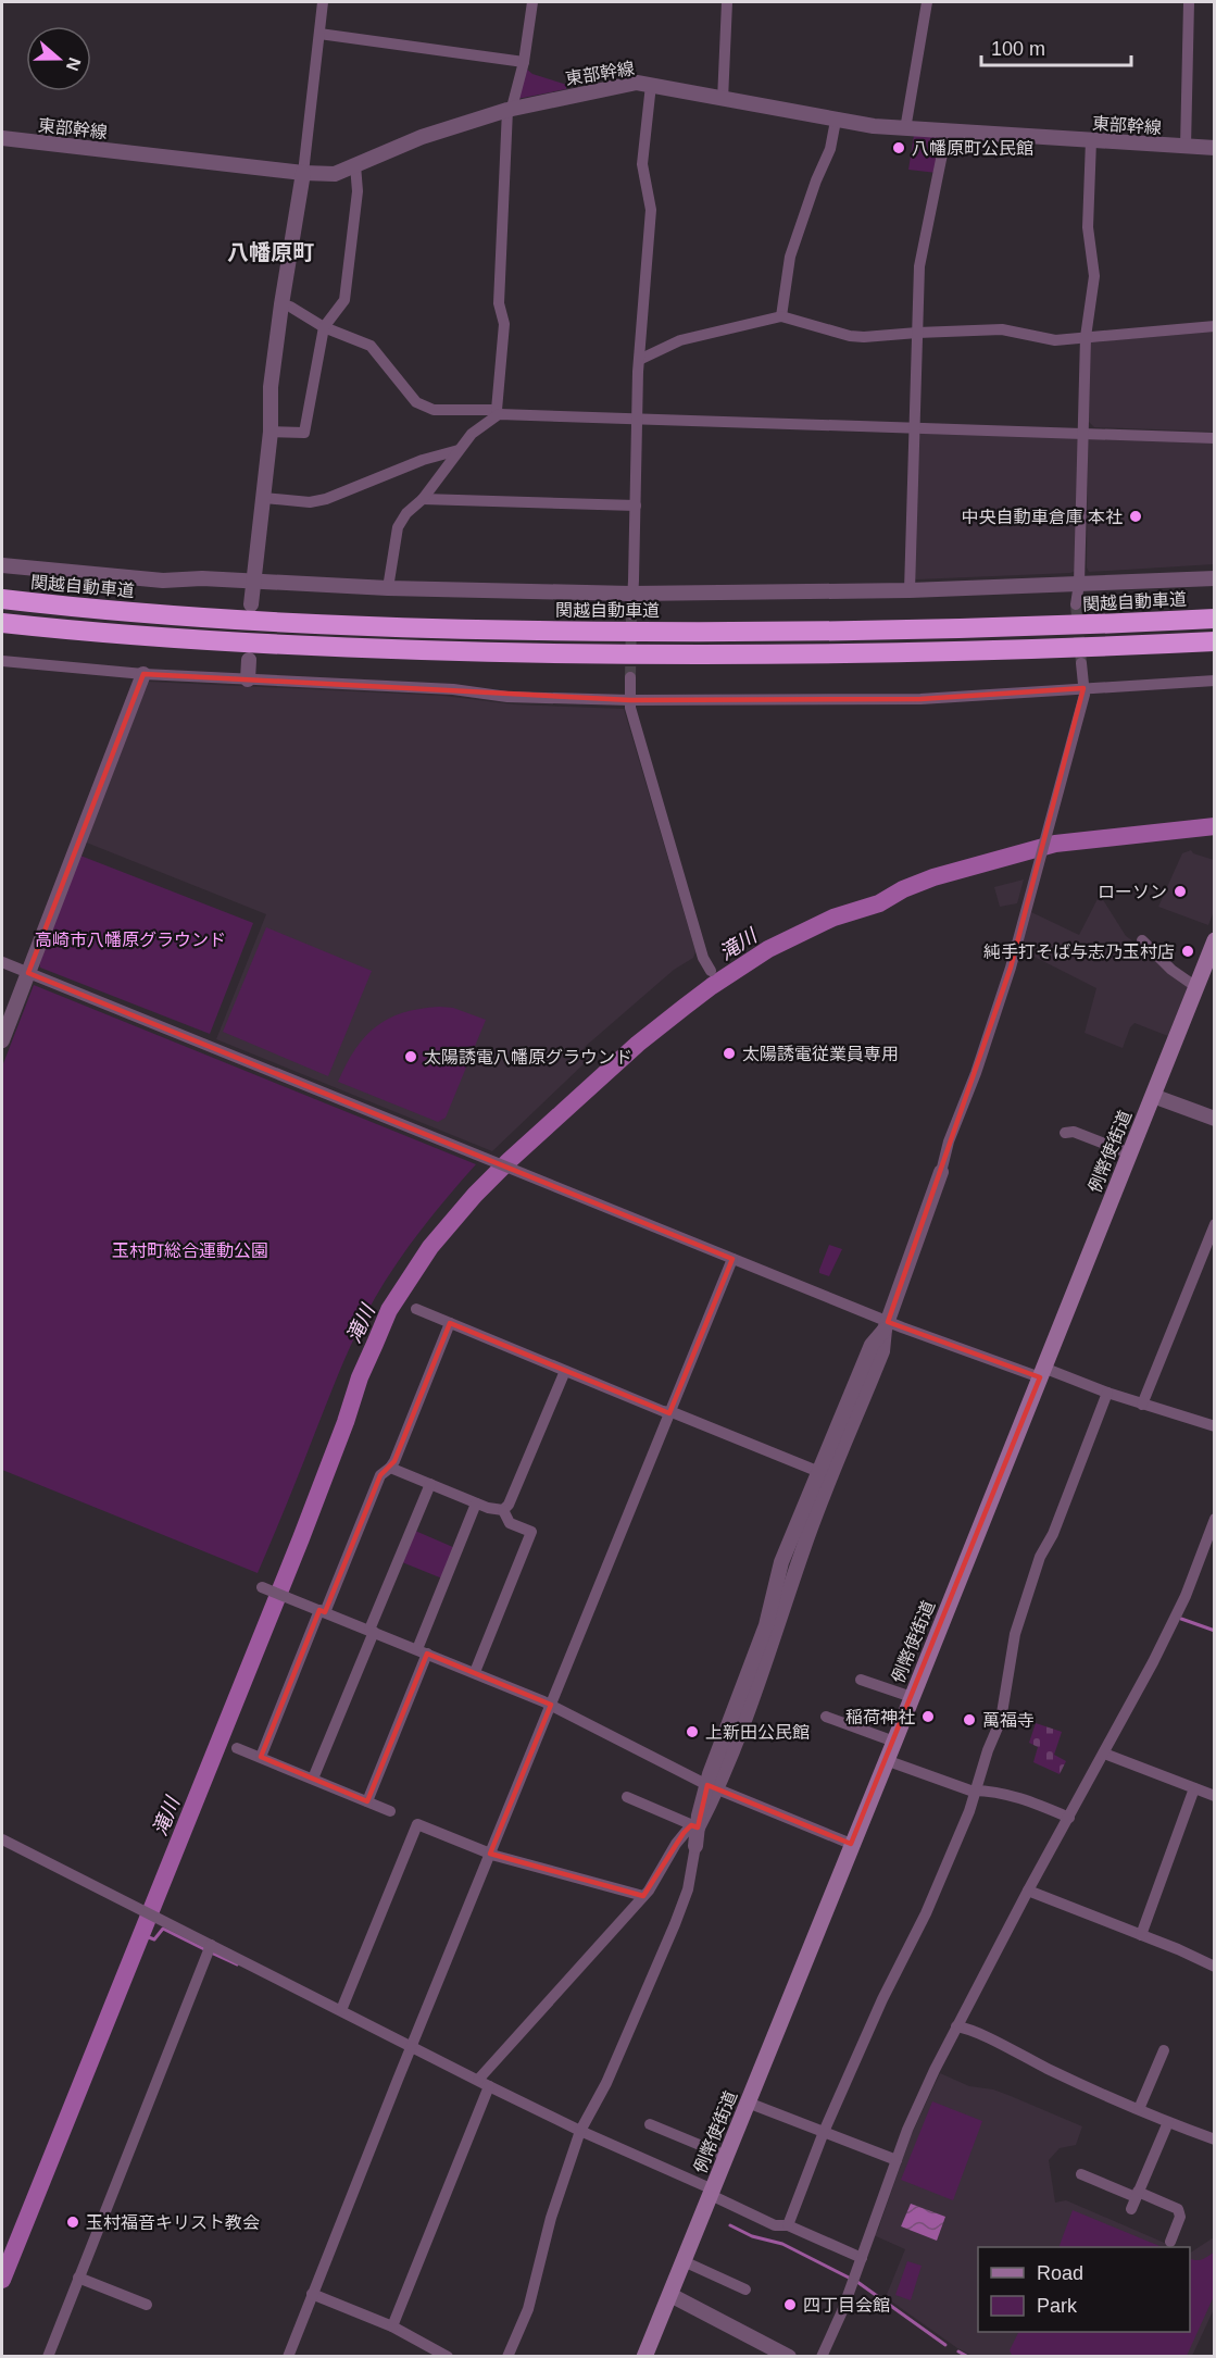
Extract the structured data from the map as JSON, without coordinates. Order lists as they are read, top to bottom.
{
  "streets": {
    "highway": ["関越自動車道"],
    "main road": ["例幣使街道"],
    "street": ["東部幹線"]
  },
  "districts": ["八幡原町"],
  "water": ["滝川"],
  "parks": ["高崎市八幡原グラウンド", "玉村町総合運動公園"],
  "places": [
    "八幡原町公民館",
    "中央自動車倉庫 本社",
    "ローソン",
    "純手打そば与志乃玉村店",
    "太陽誘電従業員専用",
    "太陽誘電八幡原グラウンド",
    "稲荷神社",
    "萬福寺",
    "上新田公民館",
    "玉村福音キリスト教会",
    "四丁目会館"
  ],
  "legend": ["Road", "Park"],
  "scale_bar": "100 m",
  "north": "right"
}
